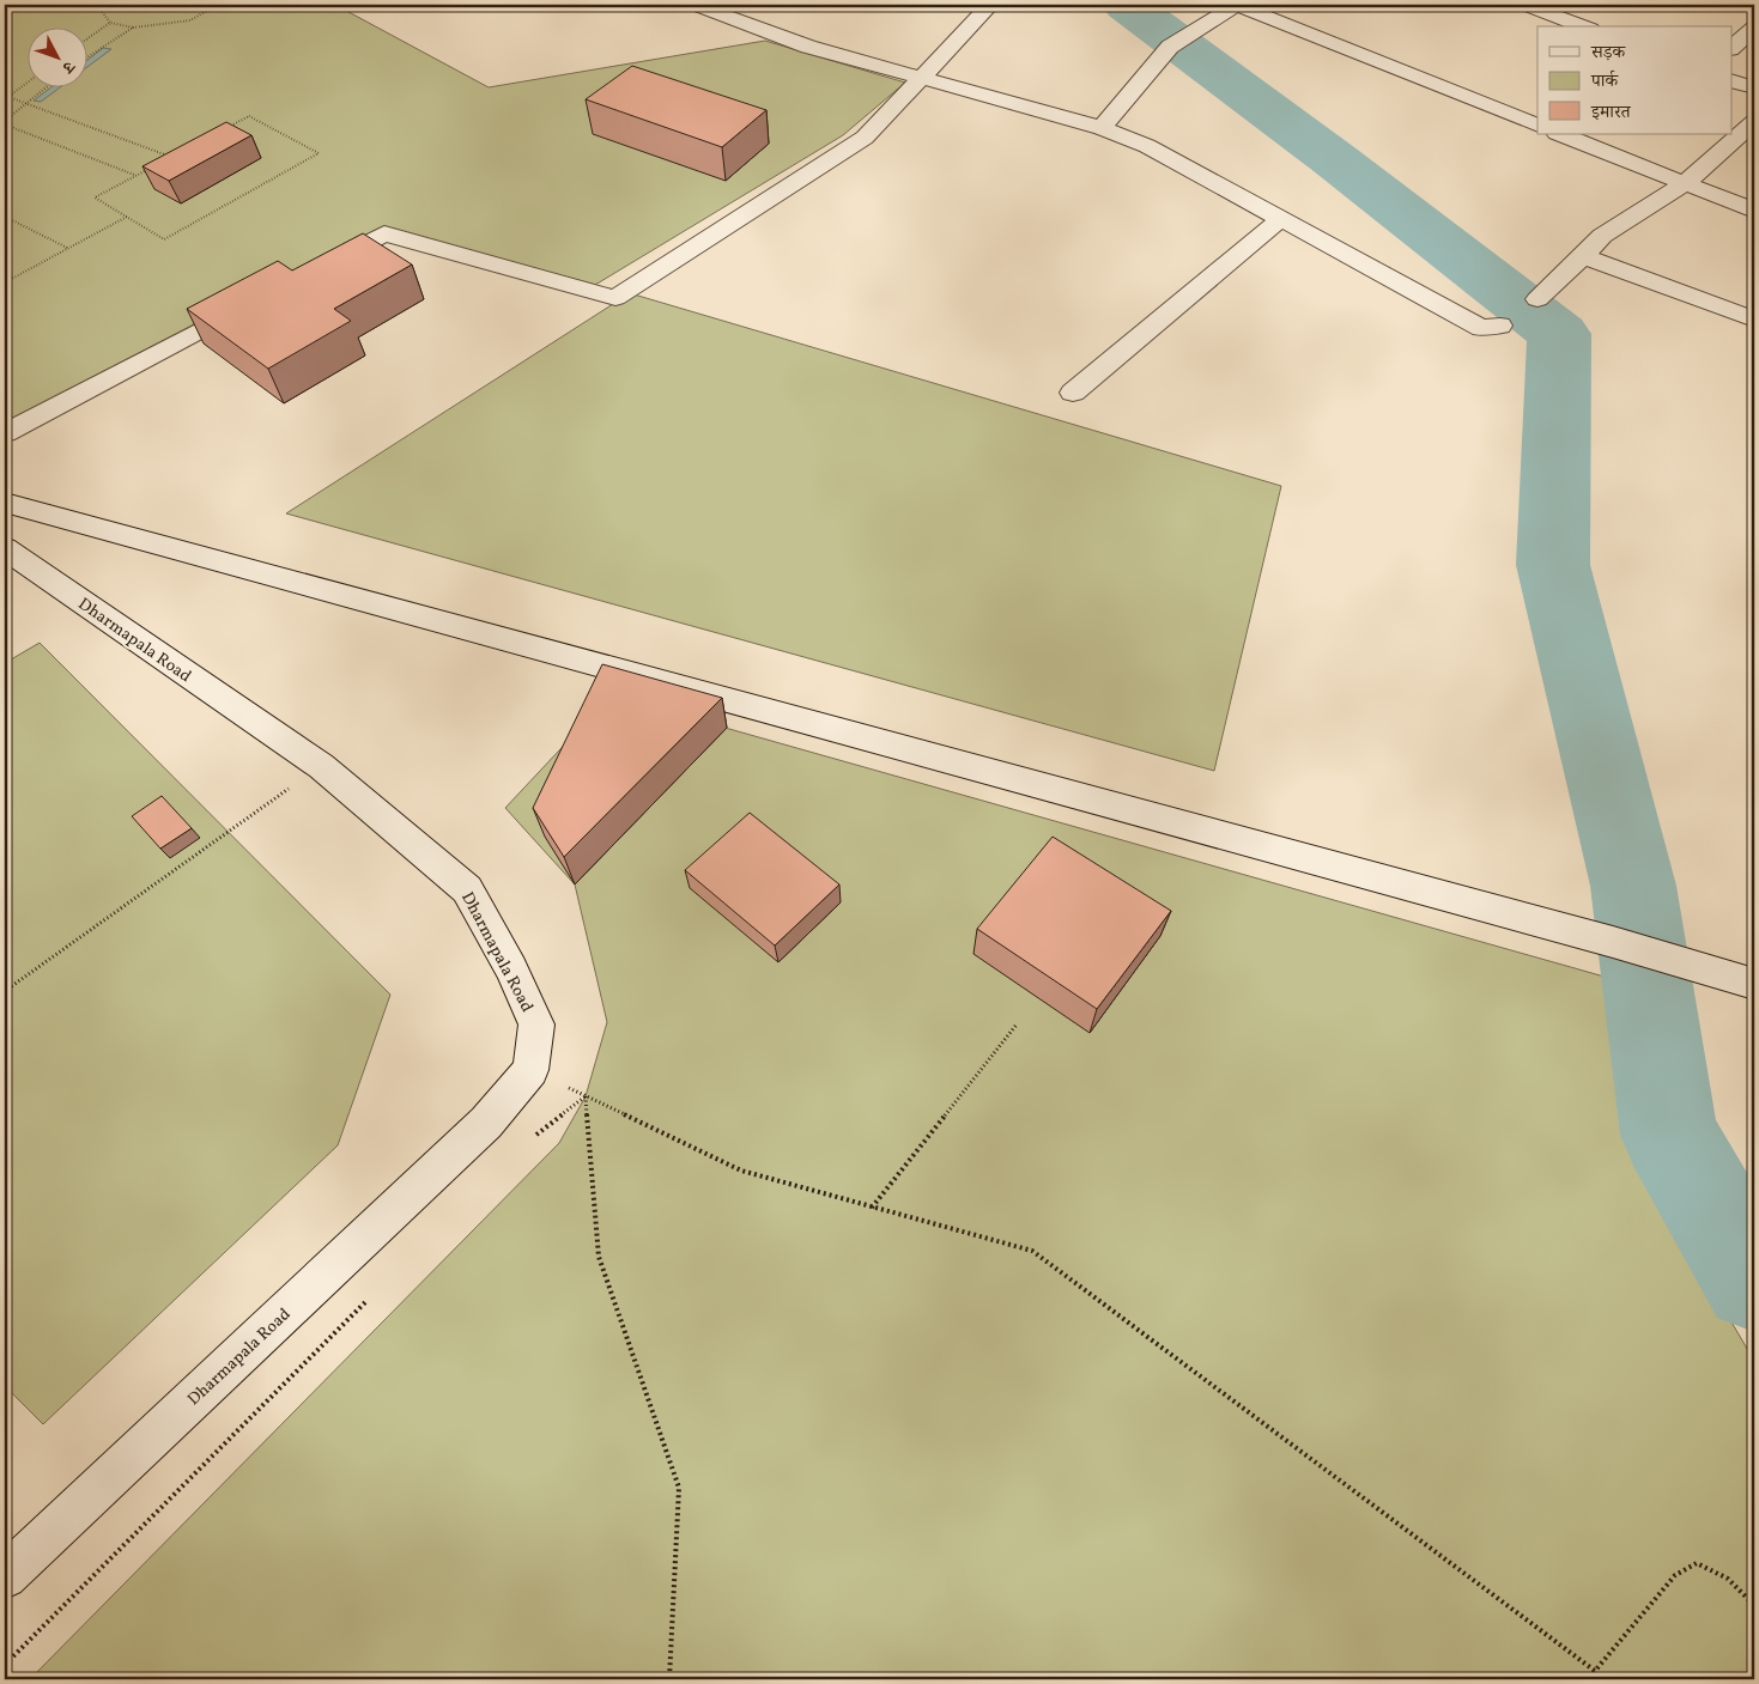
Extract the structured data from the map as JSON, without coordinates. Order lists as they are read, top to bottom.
{
  "streets": {
    "street": ["Dharmapala Road"]
  },
  "legend": ["सड़क", "पार्क", "इमारत"],
  "north": "bottom right"
}
